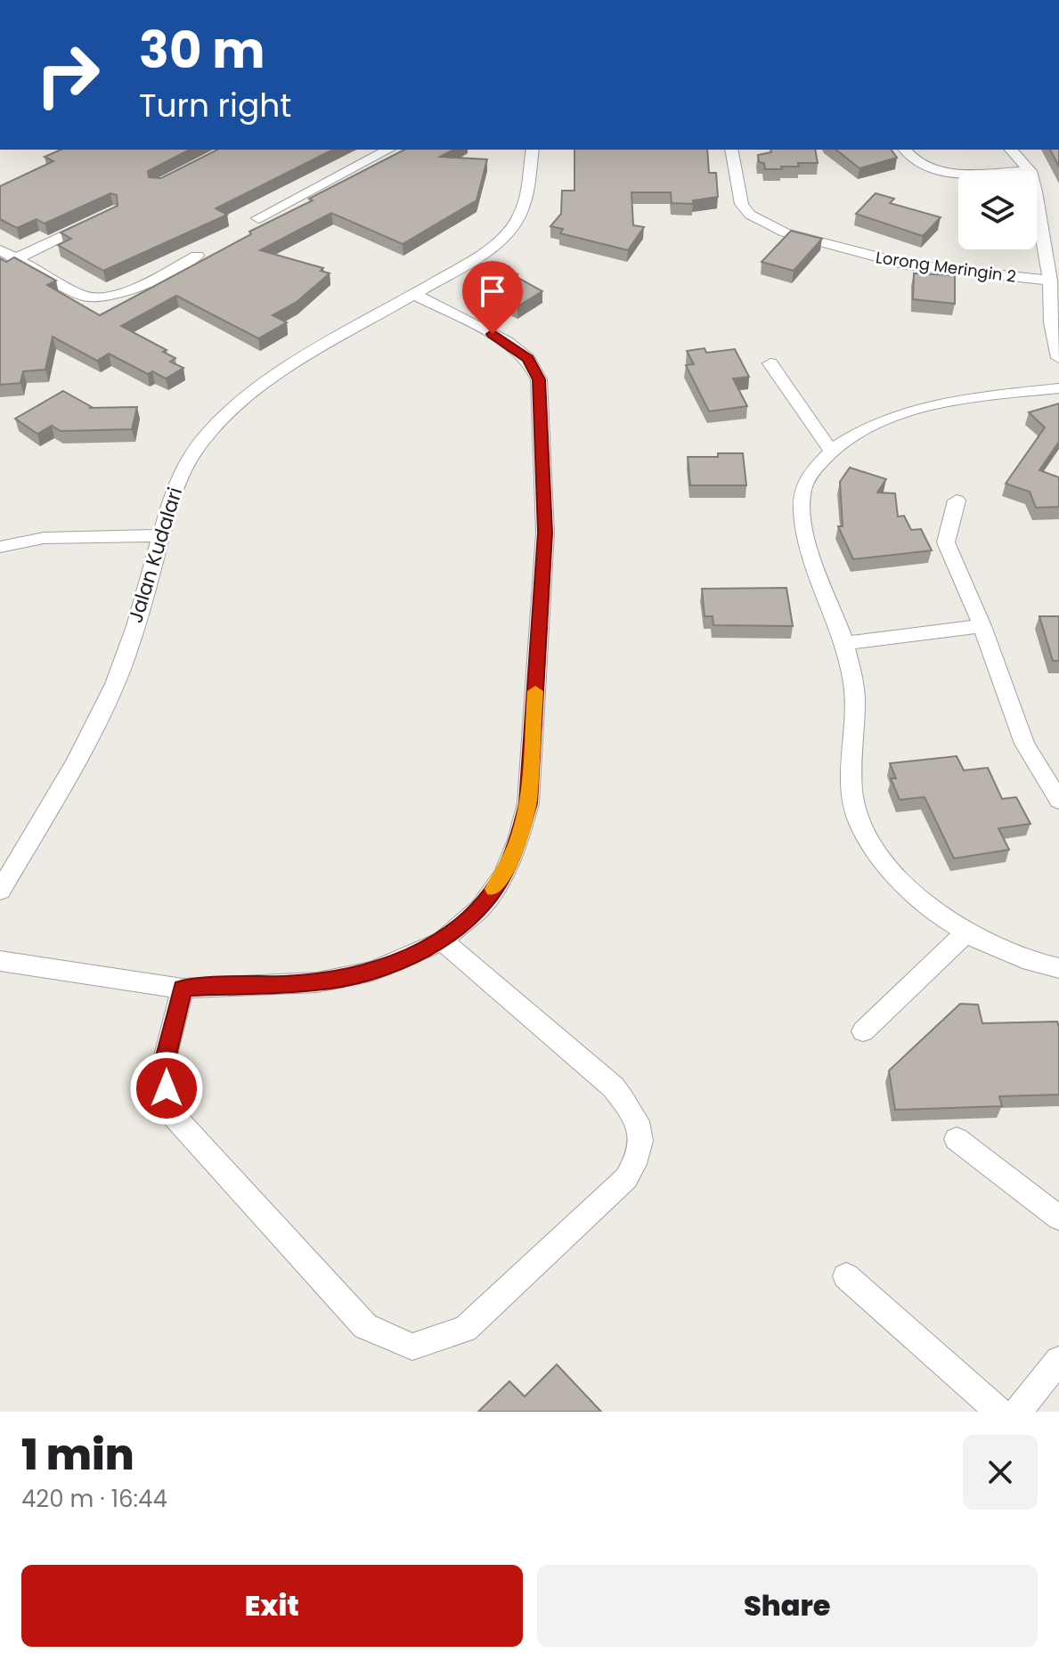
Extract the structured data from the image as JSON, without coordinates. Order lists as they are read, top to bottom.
{
  "streets": {
    "street": ["Lorong Meringin 2", "Jalan Kudalari"]
  },
  "page": {
    "turn": ["30 m", "Turn right"],
    "heading": ["1 min", "420 m · 16:44"],
    "buttons": ["Exit", "Share"]
  }
}
